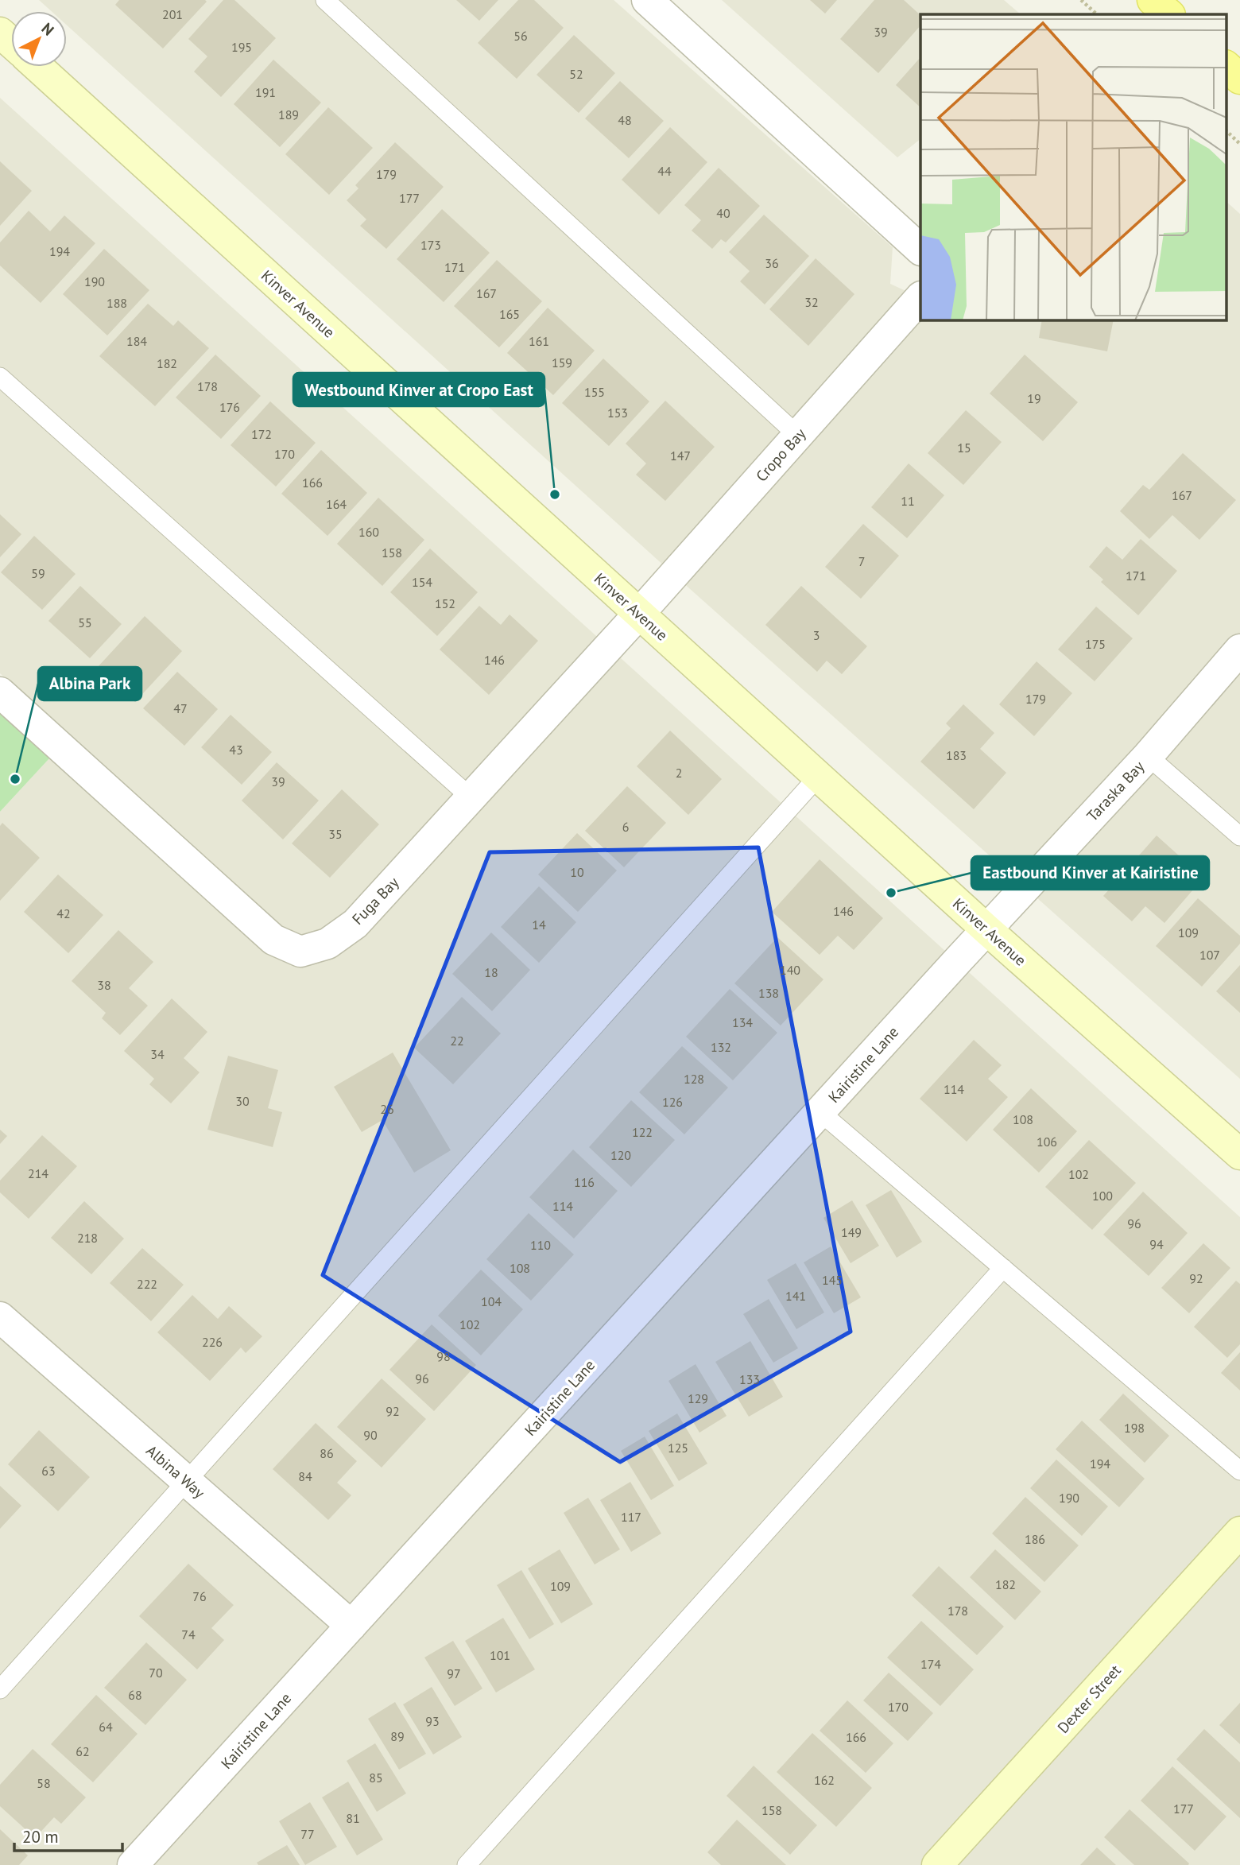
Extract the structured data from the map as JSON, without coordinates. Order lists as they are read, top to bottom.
{
  "streets": {
    "street": [
      "Kinver Avenue",
      "Cropo Bay",
      "Taraska Bay",
      "Fuga Bay",
      "Kairistine Lane",
      "Albina Way",
      "Dexter Street"
    ]
  },
  "crossings": [
    ["Kinver Avenue", "Cropo Bay"],
    ["Kinver Avenue", "Taraska Bay"],
    ["Kinver Avenue", "Fuga Bay"],
    ["Kinver Avenue", "Kairistine Lane"],
    ["Cropo Bay", "Fuga Bay"],
    ["Taraska Bay", "Kairistine Lane"],
    ["Kairistine Lane", "Albina Way"]
  ],
  "places": ["Westbound Kinver at Cropo East", "Albina Park", "Eastbound Kinver at Kairistine"],
  "house_numbers": [
    "201",
    "39",
    "56",
    "195",
    "52",
    "191",
    "189",
    "48",
    "44",
    "179",
    "177",
    "40",
    "173",
    "194",
    "36",
    "171",
    "190",
    "167",
    "32",
    "188",
    "165",
    "184",
    "161",
    "159",
    "182",
    "178",
    "155",
    "19",
    "176",
    "153",
    "172",
    "15",
    "170",
    "147",
    "166",
    "167",
    "11",
    "164",
    "160",
    "158",
    "7",
    "59",
    "171",
    "154",
    "152",
    "55",
    "3",
    "175",
    "146",
    "179",
    "47",
    "43",
    "183",
    "2",
    "39",
    "6",
    "35",
    "10",
    "146",
    "42",
    "14",
    "109",
    "107",
    "140",
    "18",
    "38",
    "138",
    "134",
    "22",
    "132",
    "34",
    "128",
    "114",
    "30",
    "126",
    "26",
    "108",
    "122",
    "106",
    "120",
    "214",
    "102",
    "116",
    "100",
    "114",
    "96",
    "149",
    "218",
    "94",
    "110",
    "108",
    "92",
    "145",
    "222",
    "141",
    "104",
    "102",
    "226",
    "98",
    "96",
    "133",
    "129",
    "92",
    "198",
    "90",
    "125",
    "86",
    "194",
    "63",
    "84",
    "190",
    "117",
    "186",
    "182",
    "109",
    "76",
    "178",
    "74",
    "101",
    "174",
    "70",
    "97",
    "68",
    "170",
    "93",
    "64",
    "89",
    "166",
    "62",
    "85",
    "162",
    "58",
    "177",
    "158",
    "81",
    "77"
  ],
  "scale_bar": "20 m",
  "north": "top right"
}
